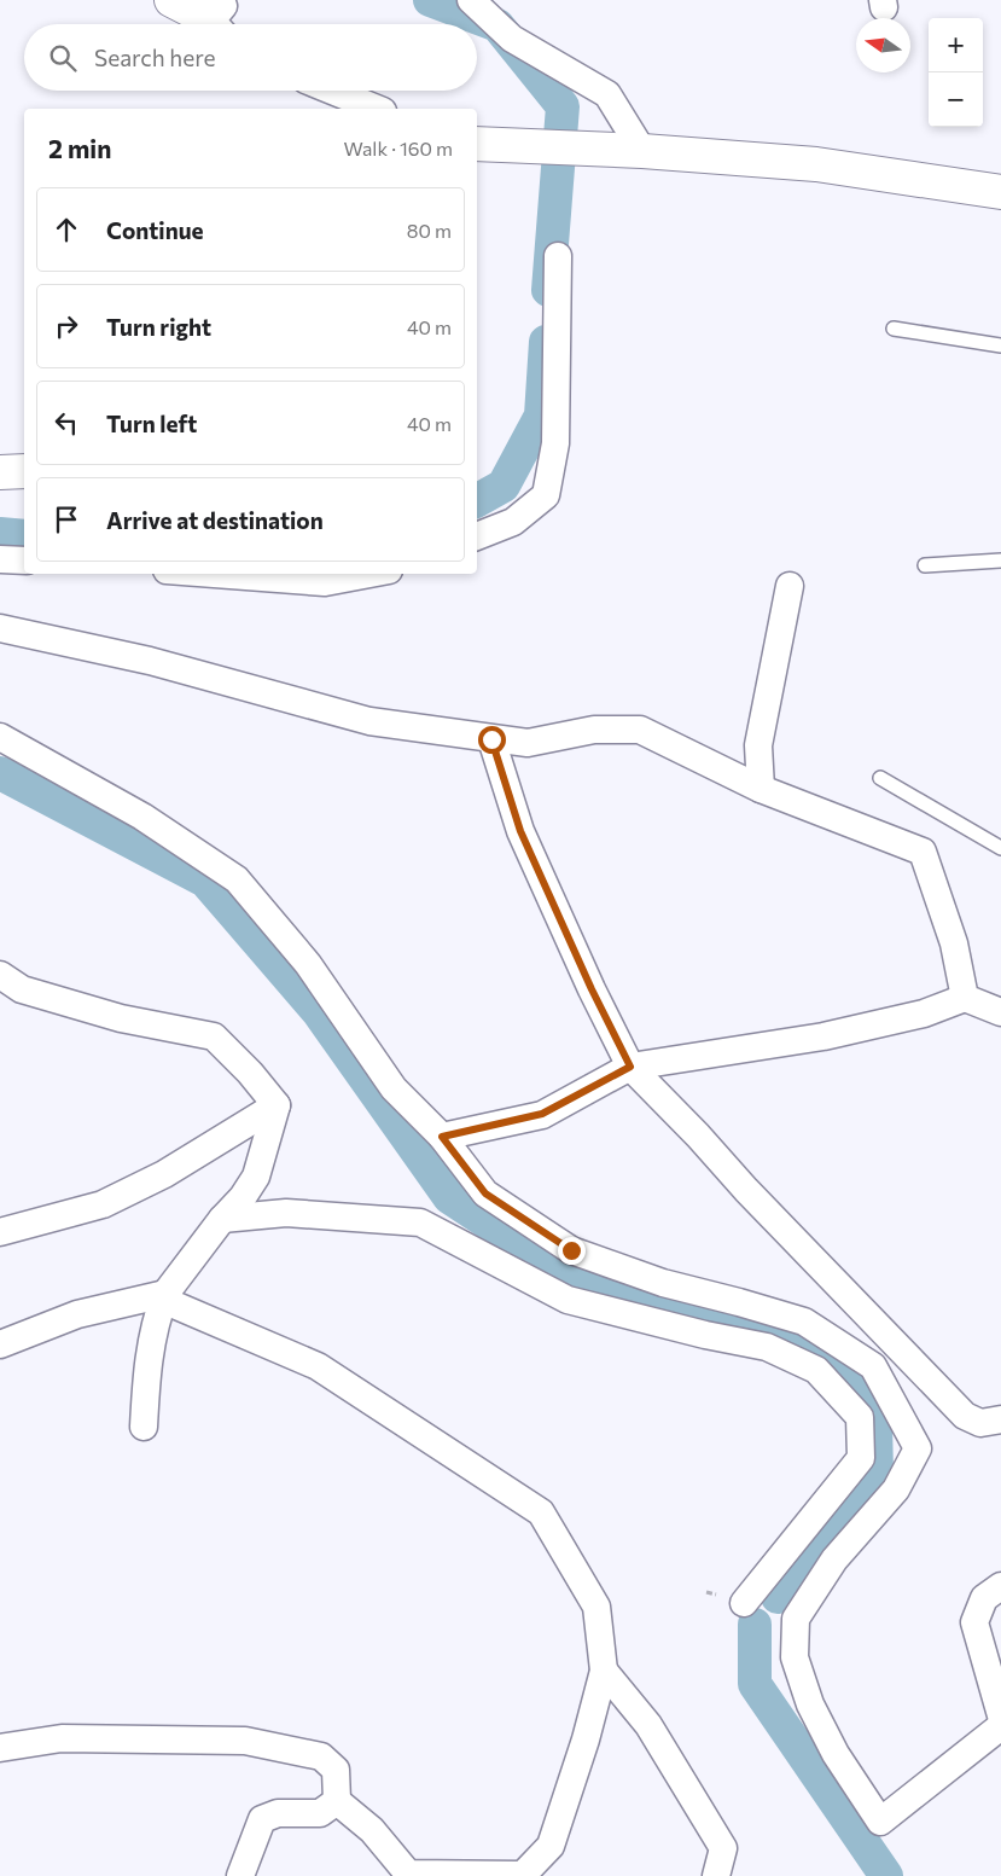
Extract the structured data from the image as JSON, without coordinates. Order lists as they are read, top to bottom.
{
  "north": "left",
  "page": {
    "map_buttons": ["+", "−"],
    "search": "Search here",
    "heading": ["2 min", "Walk · 160 m"],
    "list": [
      ["Continue", "80 m"],
      ["Turn right", "40 m"],
      ["Turn left", "40 m"],
      "Arrive at destination"
    ]
  }
}
